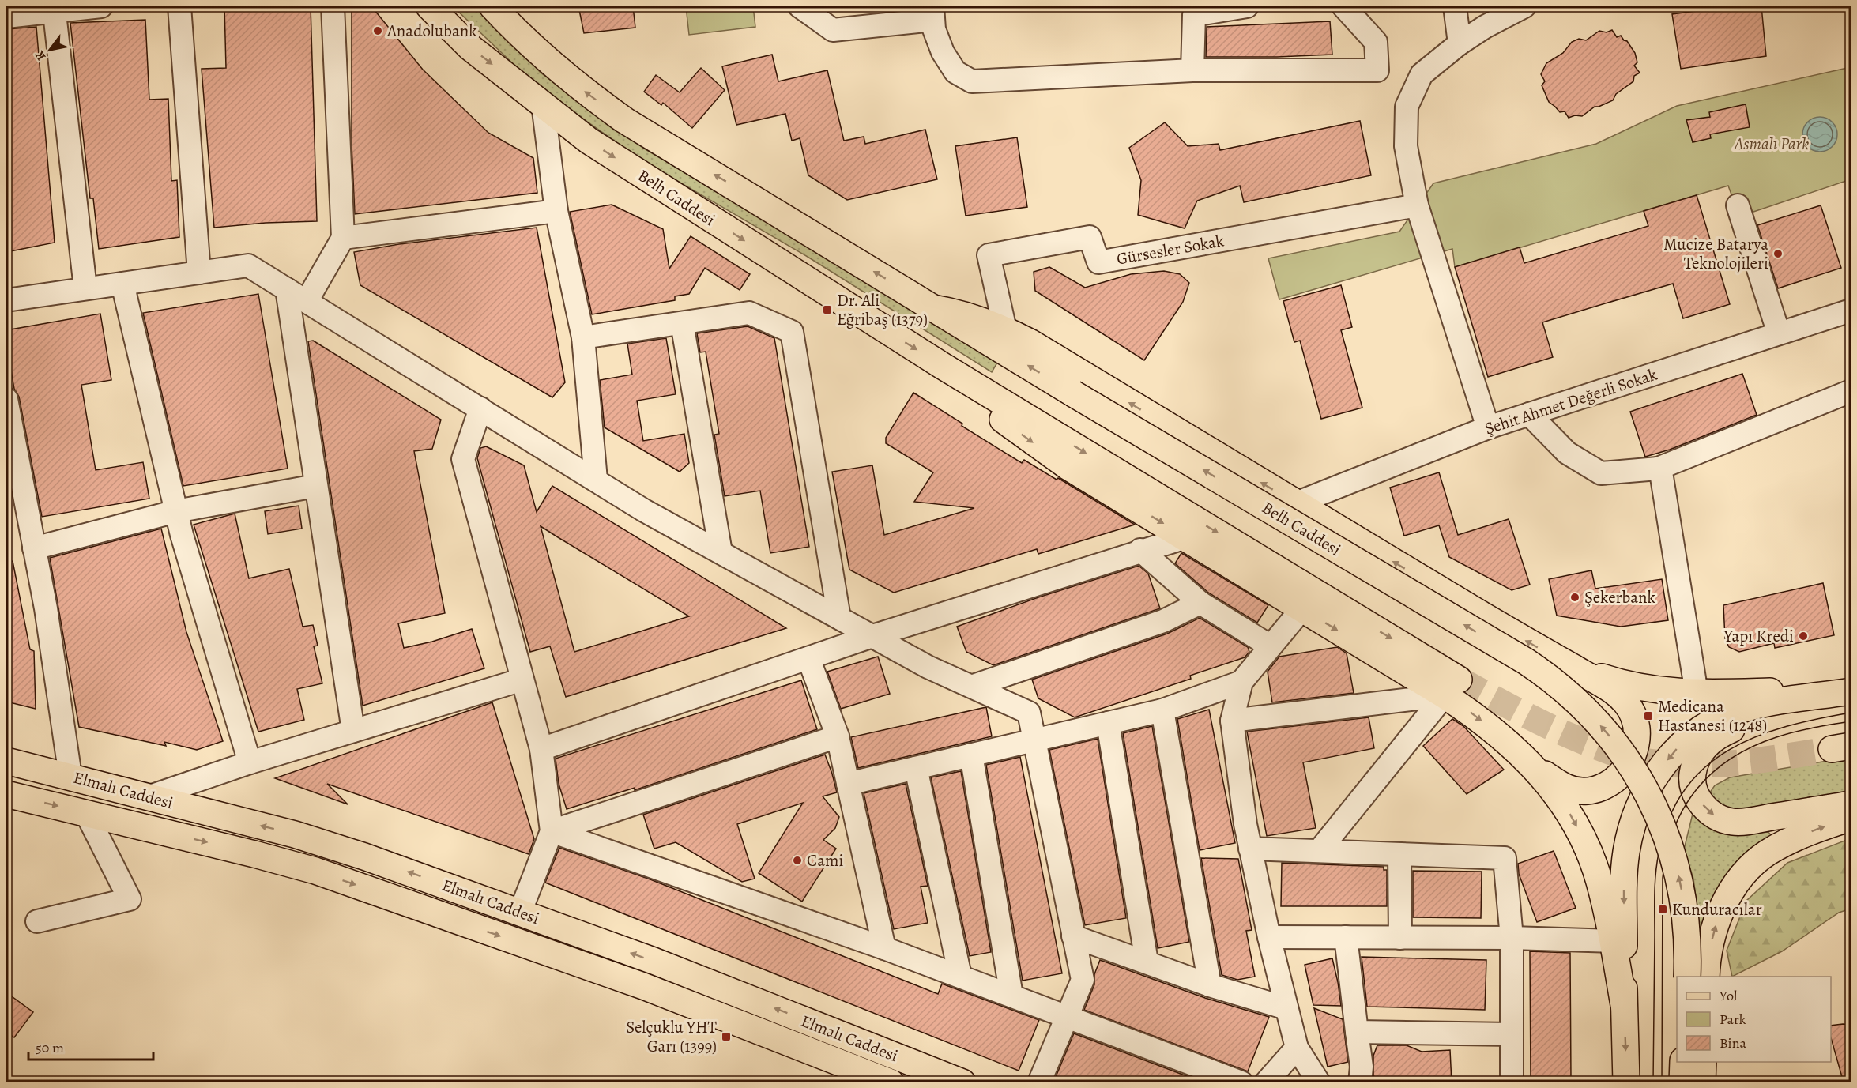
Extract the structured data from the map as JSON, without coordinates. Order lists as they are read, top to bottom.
{
  "streets": {
    "main road": ["Belh Caddesi", "Elmalı Caddesi"],
    "street": ["Gürsesler Sokak", "Şehit Ahmet Değerli Sokak"]
  },
  "crossings": [
    ["Belh Caddesi", "Gürsesler Sokak"],
    ["Belh Caddesi", "Şehit Ahmet Değerli Sokak"]
  ],
  "parks": ["Asmalı Park"],
  "places": {
    "other": [
      "Anadolubank",
      "Mucize Batarya Teknolojileri",
      "Şekerbank",
      "Yapı Kredi",
      "Cami"
    ],
    "transit": [
      "Dr. Ali Eğribaş (1379)",
      "Medicana Hastanesi (1248)",
      "Kunduracılar",
      "Selçuklu YHT Garı (1399)"
    ]
  },
  "legend": ["Yol", "Park", "Bina"],
  "scale_bar": "50 m",
  "north": "bottom left"
}
